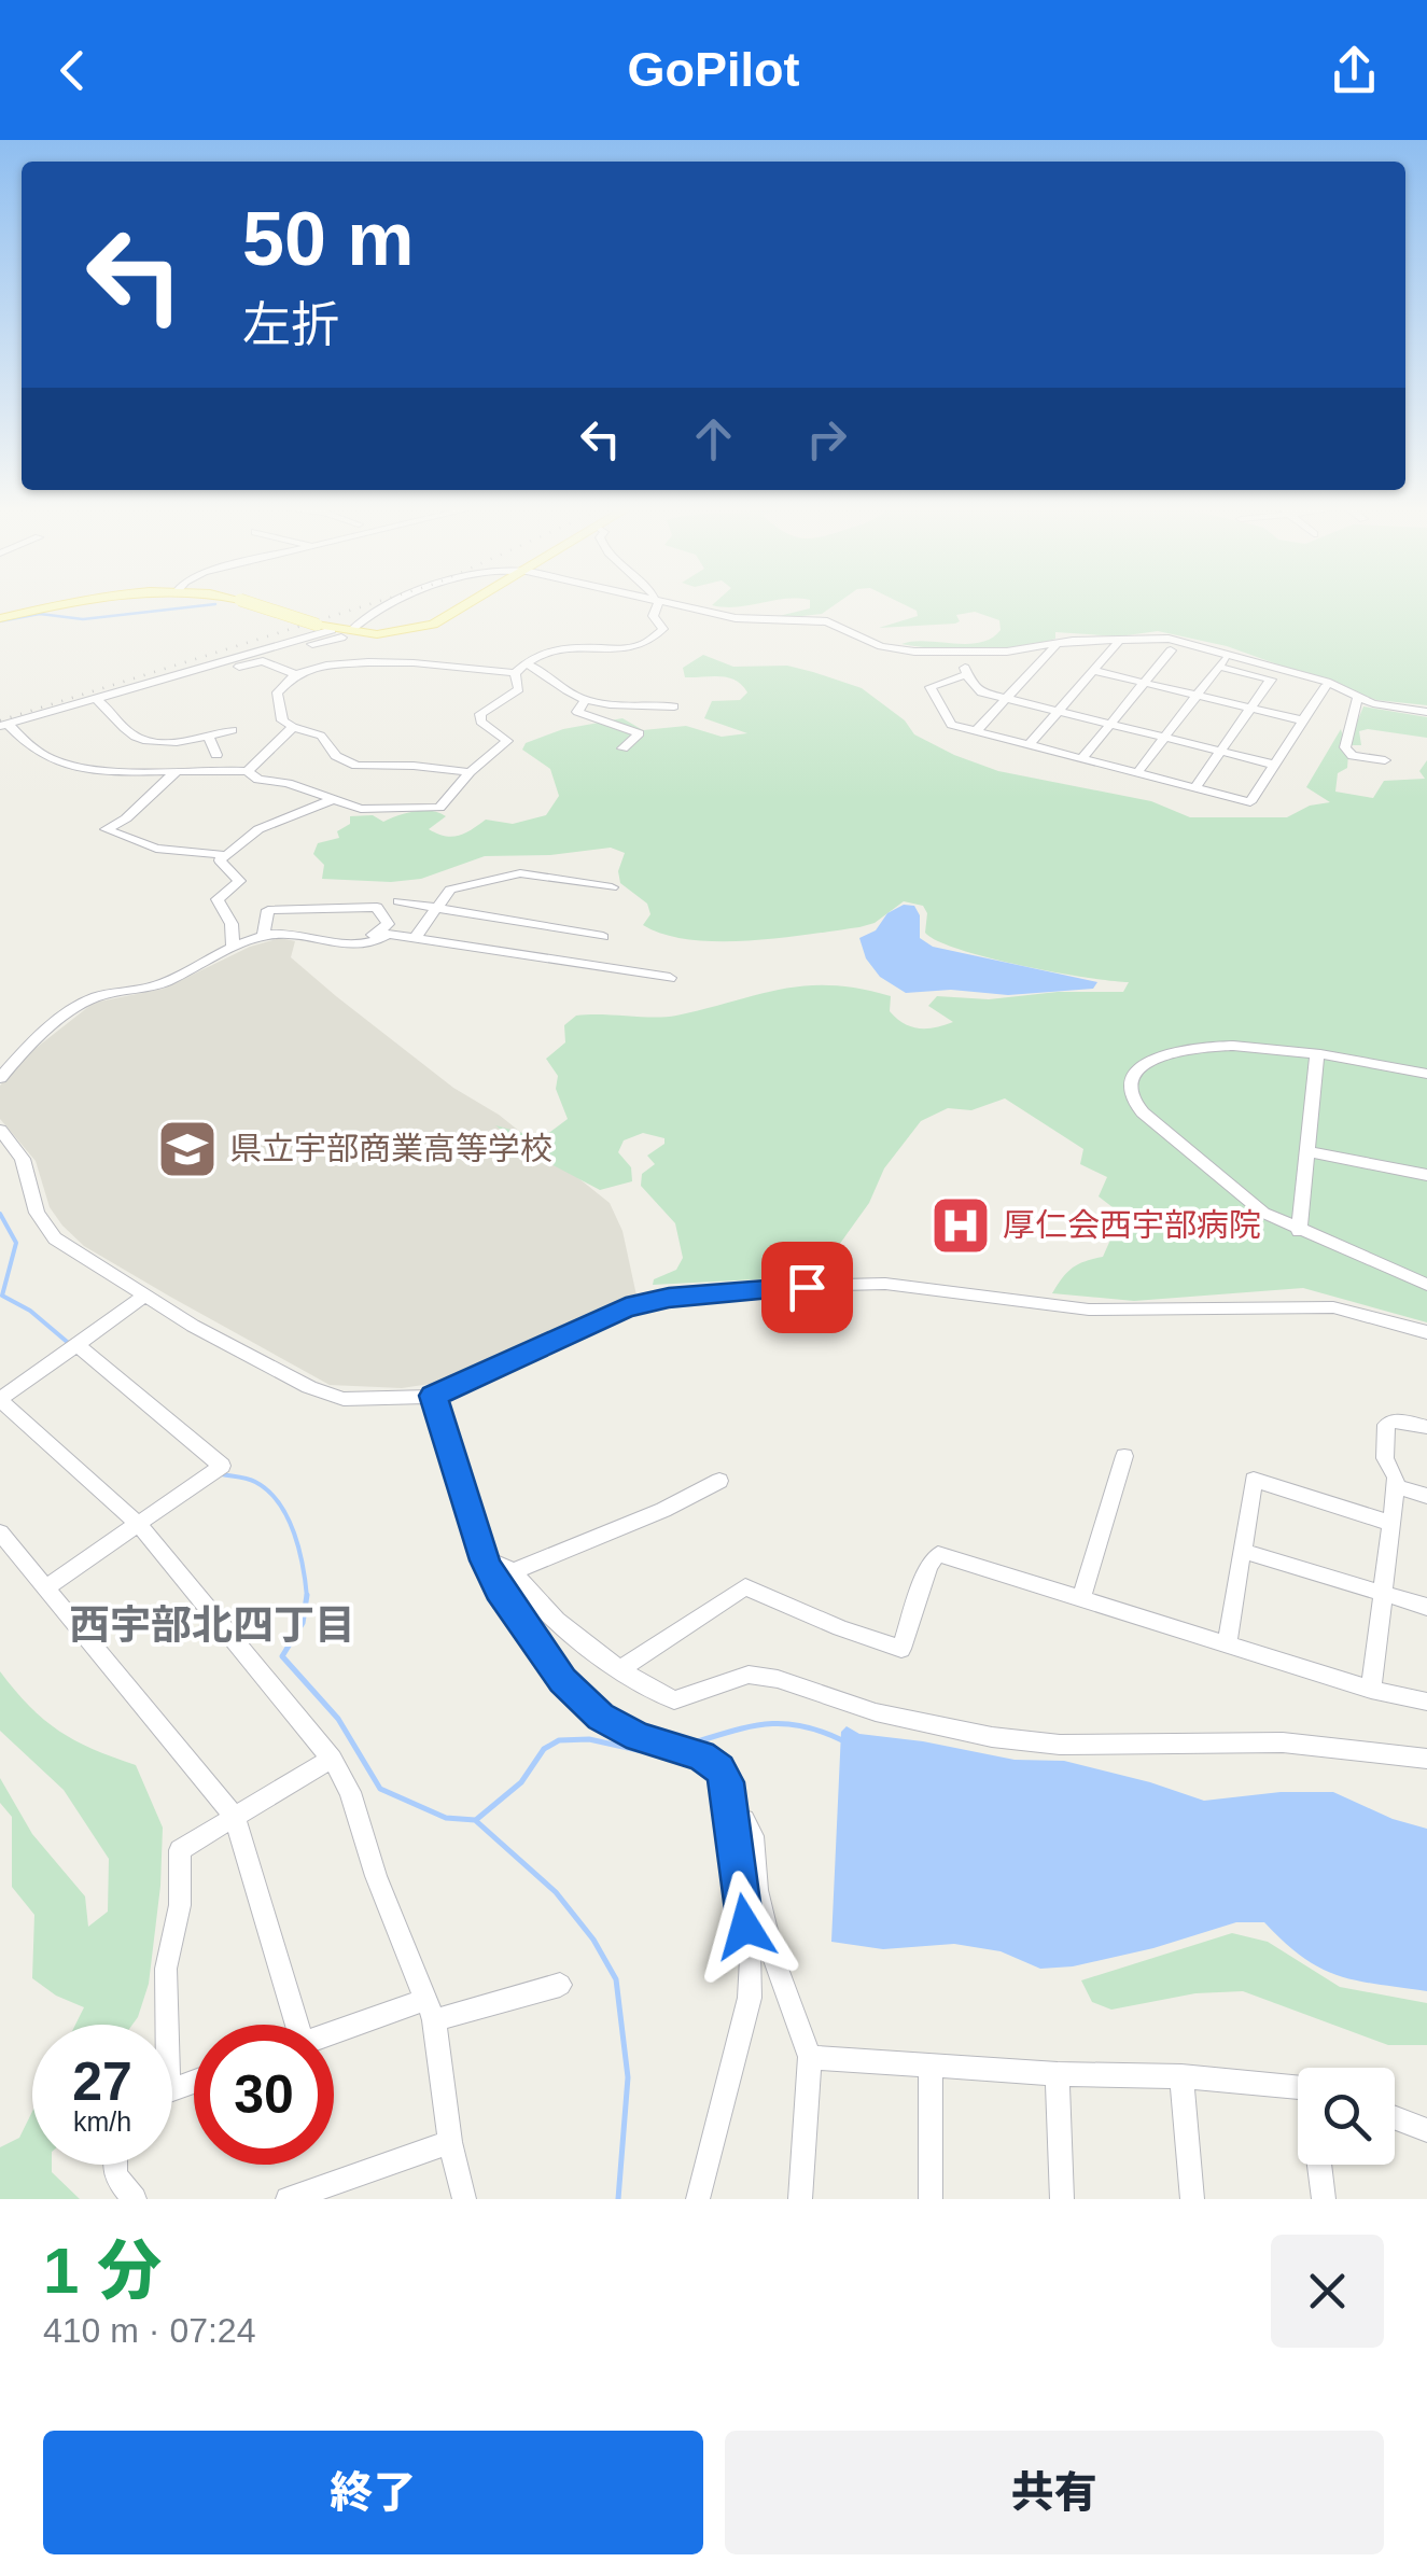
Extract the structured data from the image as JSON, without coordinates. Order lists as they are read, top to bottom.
{
  "districts": ["西宇部北四丁目"],
  "places": {
    "school or university": ["県立宇部商業高等学校"],
    "hospital": ["厚仁会西宇部病院"]
  },
  "page": {
    "header": "GoPilot",
    "turn": ["50 m", "左折"],
    "speed": "27 km/h",
    "limit": "30",
    "heading": ["1 分", "410 m · 07:24"],
    "buttons": ["終了", "共有"]
  }
}
